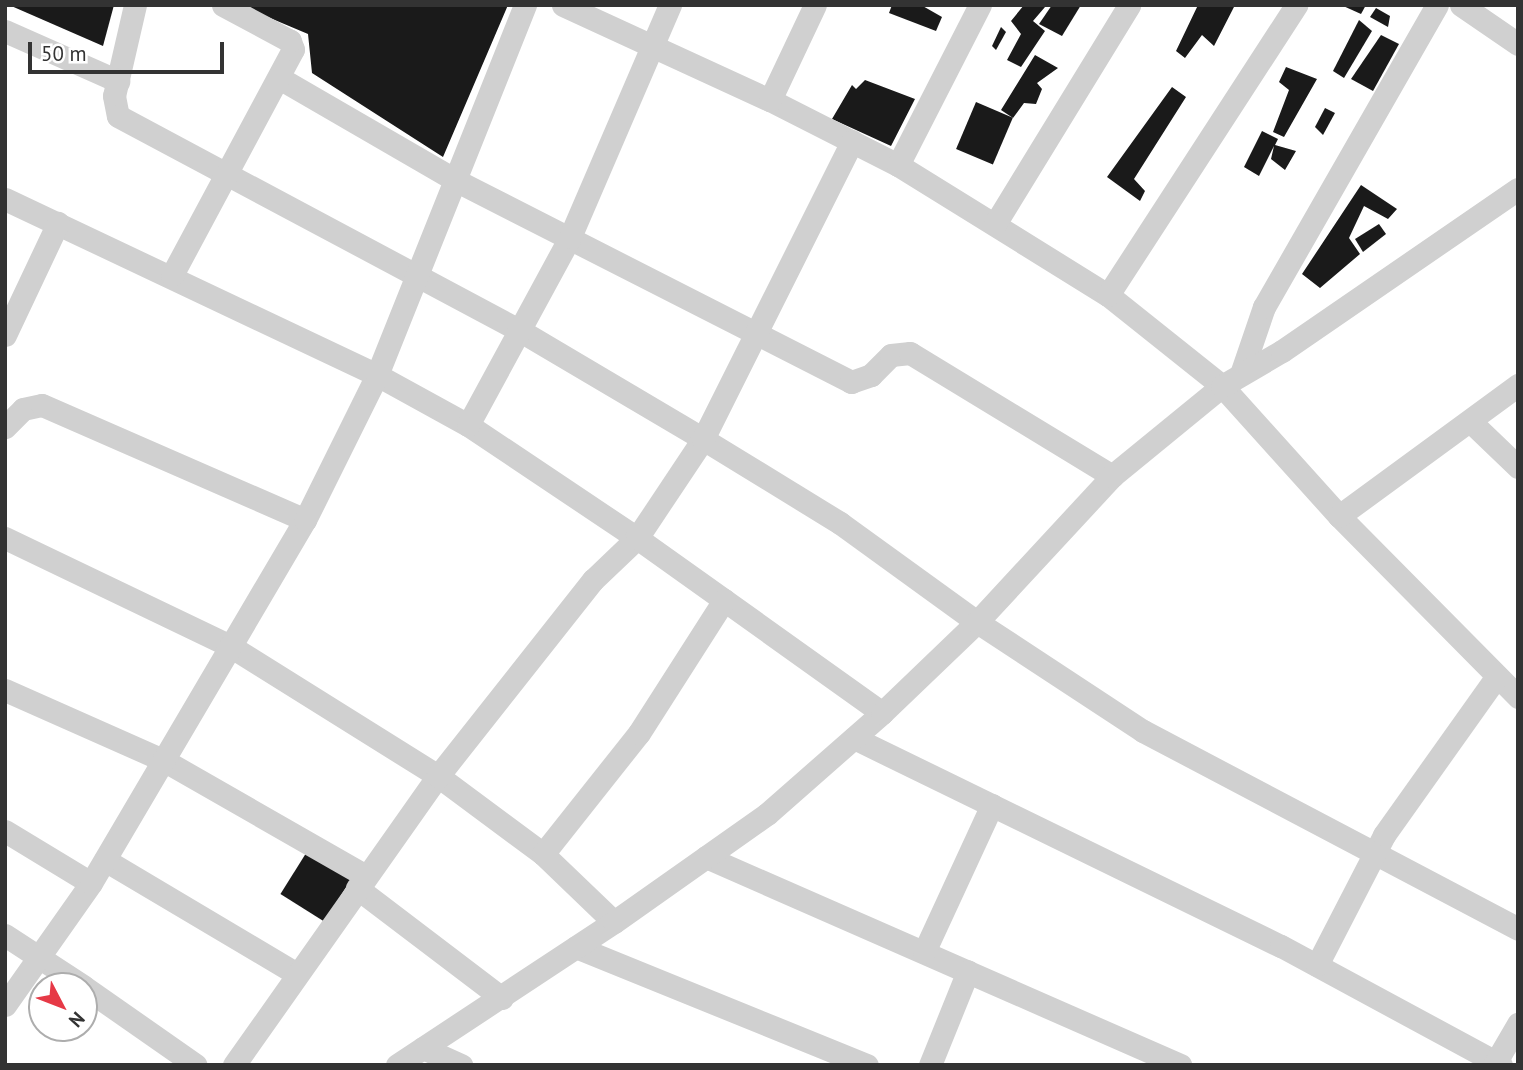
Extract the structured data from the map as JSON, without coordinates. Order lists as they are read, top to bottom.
{
  "scale_bar": "50 m",
  "north": "bottom right"
}
